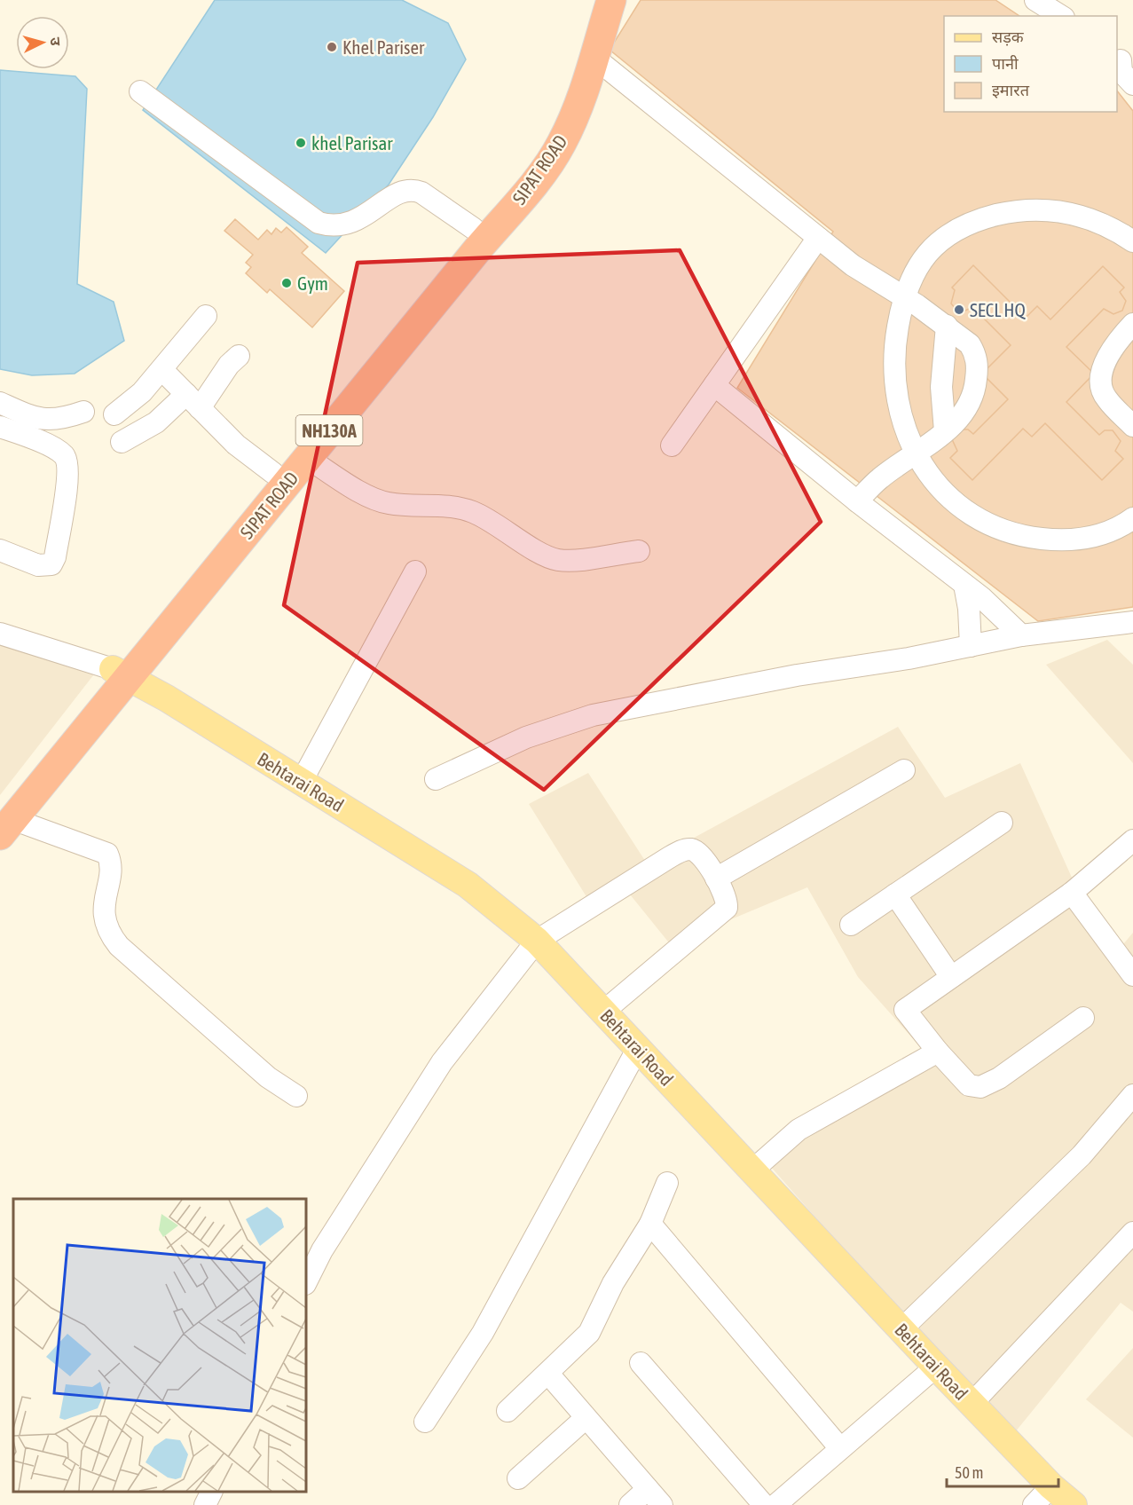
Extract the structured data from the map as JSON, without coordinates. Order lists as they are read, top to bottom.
{
  "streets": {
    "highway": ["SIPAT ROAD", "NH130A"],
    "main road": ["Behtarai Road"]
  },
  "crossings": [
    ["SIPAT ROAD", "Behtarai Road"]
  ],
  "places": [
    "Khel Pariser",
    "khel Parisar",
    "Gym",
    "SECL HQ"
  ],
  "legend": ["सड़क", "पानी", "इमारत"],
  "scale_bar": "50 m",
  "north": "right"
}
